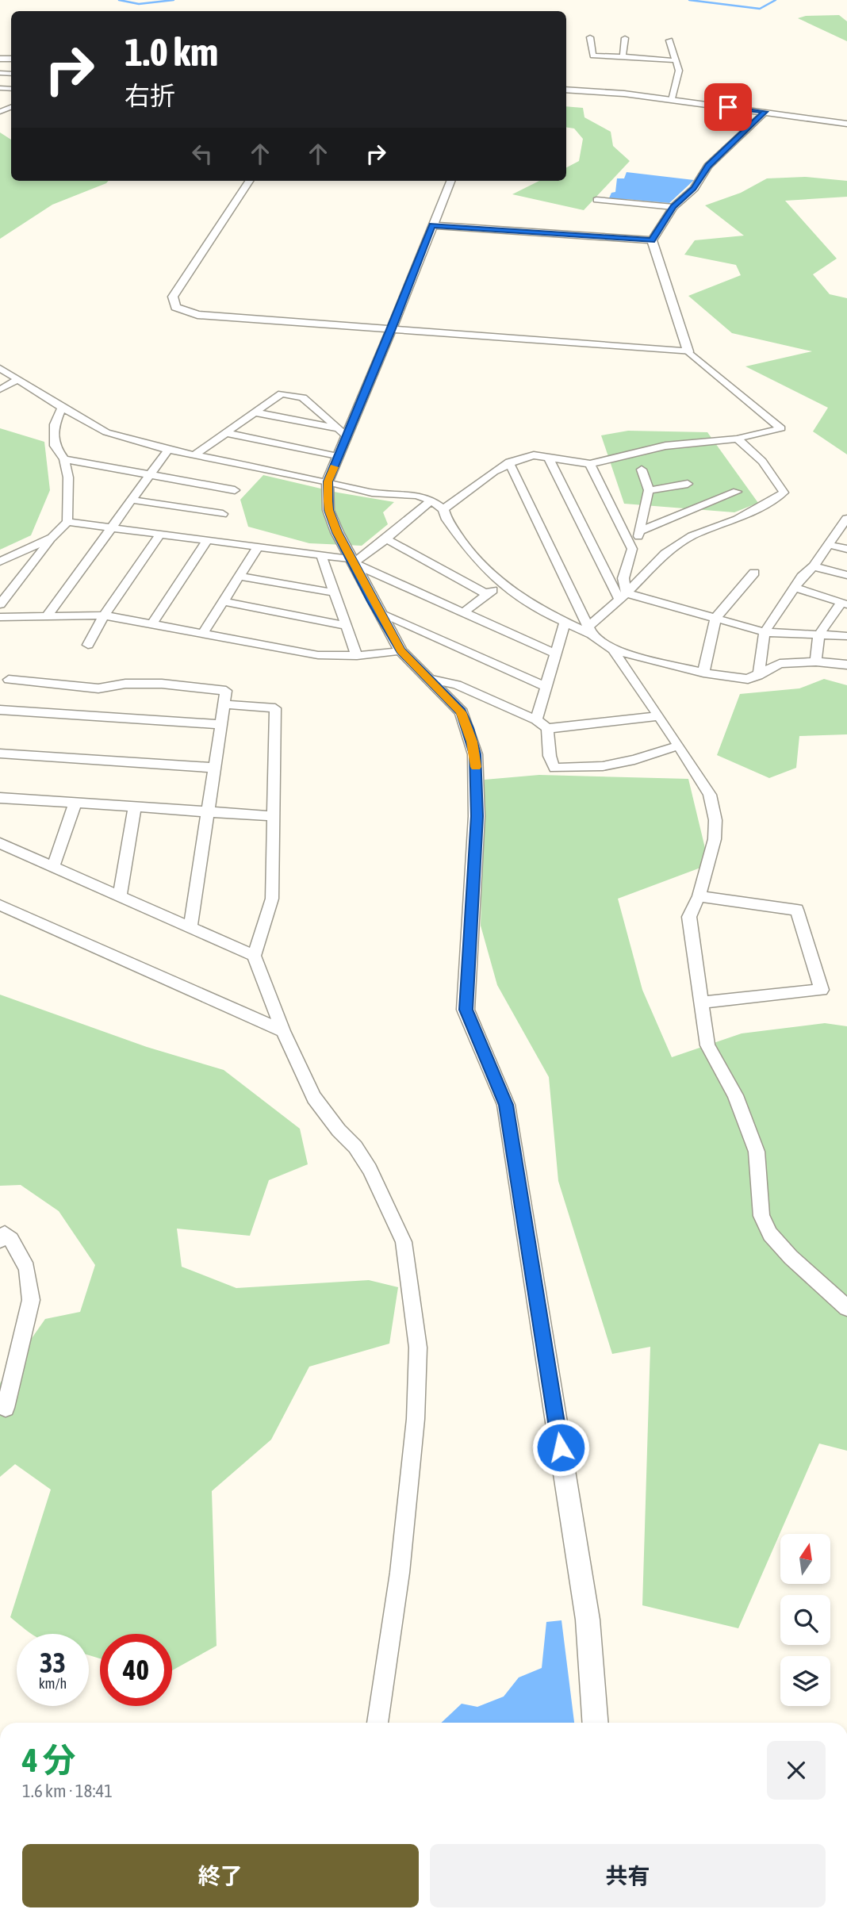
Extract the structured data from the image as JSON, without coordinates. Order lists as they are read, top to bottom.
{
  "north": "top",
  "page": {
    "turn": ["1.0 km", "右折"],
    "speed": "33 km/h",
    "limit": "40",
    "heading": ["4 分", "1.6 km · 18:41"],
    "buttons": ["終了", "共有"]
  }
}
